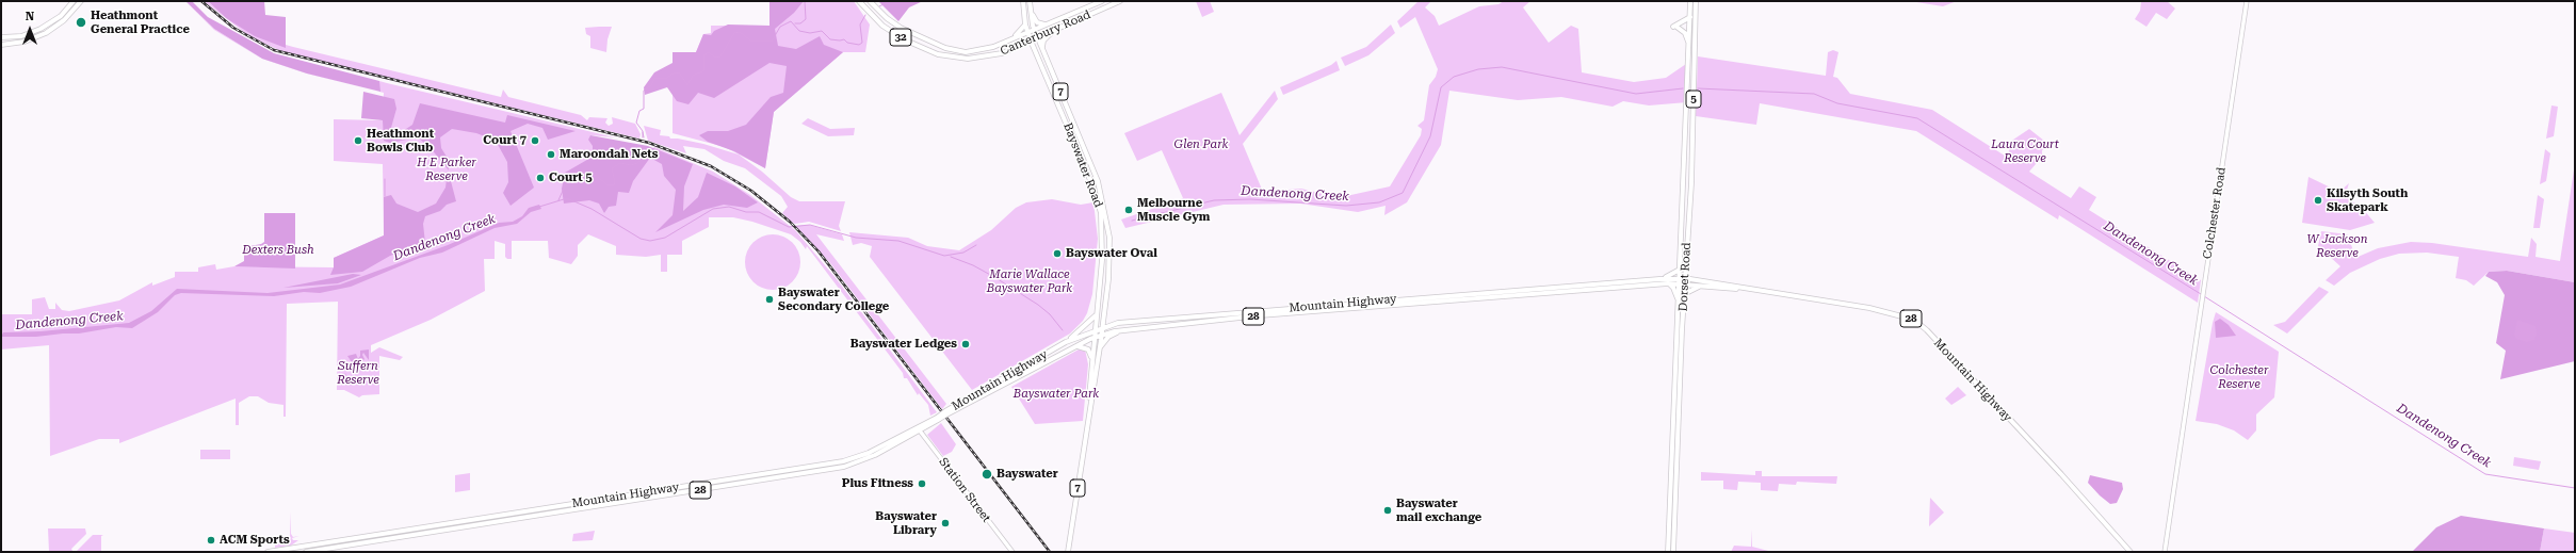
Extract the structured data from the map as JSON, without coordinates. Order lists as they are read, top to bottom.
{
  "streets": {
    "main road": [
      "Canterbury Road",
      "32",
      "7",
      "5",
      "Bayswater Road",
      "Colchester Road",
      "Dorset Road",
      "Mountain Highway",
      "28",
      "Station Street"
    ]
  },
  "crossings": [
    ["Canterbury Road", "Bayswater Road"],
    ["7", "Bayswater Road"],
    ["7", "Mountain Highway"],
    ["Bayswater Road", "Mountain Highway"],
    ["Dorset Road", "Mountain Highway"],
    ["Mountain Highway", "Station Street"]
  ],
  "water": ["Dandenong Creek"],
  "parks": [
    "Glen Park",
    "Laura Court Reserve",
    "H E Parker Reserve",
    "W Jackson Reserve",
    "Dexters Bush",
    "Marie Wallace Bayswater Park",
    "Suffern Reserve",
    "Colchester Reserve",
    "Bayswater Park"
  ],
  "places": [
    "Heathmont General Practice",
    "Heathmont Bowls Club",
    "Court 7",
    "Maroondah Nets",
    "Court 5",
    "Kilsyth South Skatepark",
    "Melbourne Muscle Gym",
    "Bayswater Oval",
    "Bayswater Secondary College",
    "Bayswater Ledges",
    "Bayswater",
    "Plus Fitness",
    "Bayswater mail exchange",
    "Bayswater Library",
    "ACM Sports"
  ],
  "north": "top"
}
